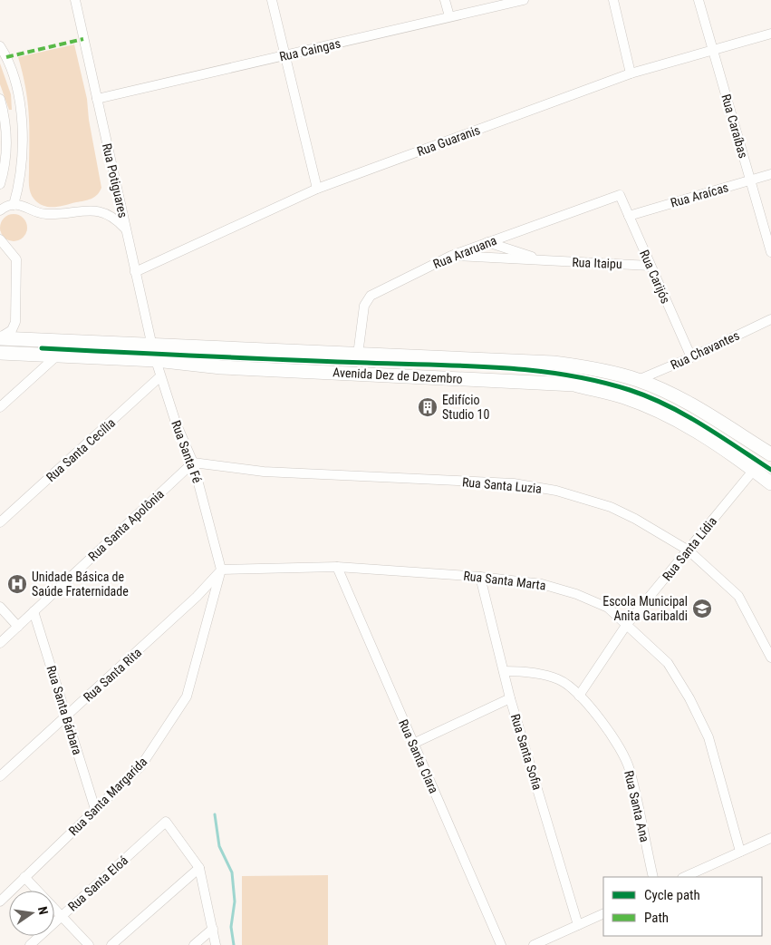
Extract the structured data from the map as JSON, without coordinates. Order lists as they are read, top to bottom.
{
  "streets": {
    "highway": ["Avenida Dez de Dezembro"],
    "street": [
      "Rua Caingas",
      "Rua Caraíbas",
      "Rua Guaranis",
      "Rua Potiguares",
      "Rua Araícas",
      "Rua Araruana",
      "Rua Itaipu",
      "Rua Carijós",
      "Rua Chavantes",
      "Rua Santa Cecília",
      "Rua Santa Fé",
      "Rua Santa Luzia",
      "Rua Santa Apolônia",
      "Rua Santa Lídia",
      "Rua Santa Marta",
      "Rua Santa Rita",
      "Rua Santa Bárbara",
      "Rua Santa Sofia",
      "Rua Santa Clara",
      "Rua Santa Margarida",
      "Rua Santa Ana",
      "Rua Santa Eloá"
    ]
  },
  "crossings": [
    ["Rua Caingas", "Rua Potiguares"],
    ["Rua Caraíbas", "Rua Guaranis"],
    ["Rua Caraíbas", "Rua Araícas"],
    ["Rua Guaranis", "Rua Potiguares"],
    ["Rua Potiguares", "Avenida Dez de Dezembro"],
    ["Rua Potiguares", "Rua Santa Fé"],
    ["Rua Araícas", "Rua Carijós"],
    ["Rua Araruana", "Rua Itaipu"],
    ["Rua Araruana", "Rua Carijós"],
    ["Rua Araruana", "Avenida Dez de Dezembro"],
    ["Rua Itaipu", "Rua Carijós"],
    ["Rua Carijós", "Rua Chavantes"],
    ["Rua Chavantes", "Avenida Dez de Dezembro"],
    ["Avenida Dez de Dezembro", "Rua Santa Fé"],
    ["Avenida Dez de Dezembro", "Rua Santa Lídia"],
    ["Rua Santa Cecília", "Rua Santa Fé"],
    ["Rua Santa Fé", "Rua Santa Luzia"],
    ["Rua Santa Fé", "Rua Santa Apolônia"],
    ["Rua Santa Fé", "Rua Santa Marta"],
    ["Rua Santa Fé", "Rua Santa Rita"],
    ["Rua Santa Fé", "Rua Santa Margarida"],
    ["Rua Santa Luzia", "Rua Santa Apolônia"],
    ["Rua Santa Luzia", "Rua Santa Lídia"],
    ["Rua Santa Apolônia", "Rua Santa Bárbara"],
    ["Rua Santa Lídia", "Rua Santa Marta"],
    ["Rua Santa Lídia", "Rua Santa Ana"],
    ["Rua Santa Marta", "Rua Santa Rita"],
    ["Rua Santa Marta", "Rua Santa Sofia"],
    ["Rua Santa Marta", "Rua Santa Clara"],
    ["Rua Santa Marta", "Rua Santa Margarida"],
    ["Rua Santa Rita", "Rua Santa Bárbara"],
    ["Rua Santa Rita", "Rua Santa Margarida"],
    ["Rua Santa Bárbara", "Rua Santa Margarida"],
    ["Rua Santa Sofia", "Rua Santa Ana"]
  ],
  "places": {
    "building": ["Edifício Studio 10"],
    "hospital": ["Unidade Básica de Saúde Fraternidade"],
    "school or university": ["Escola Municipal Anita Garibaldi"]
  },
  "legend": ["Cycle path", "Path"],
  "north": "right"
}
